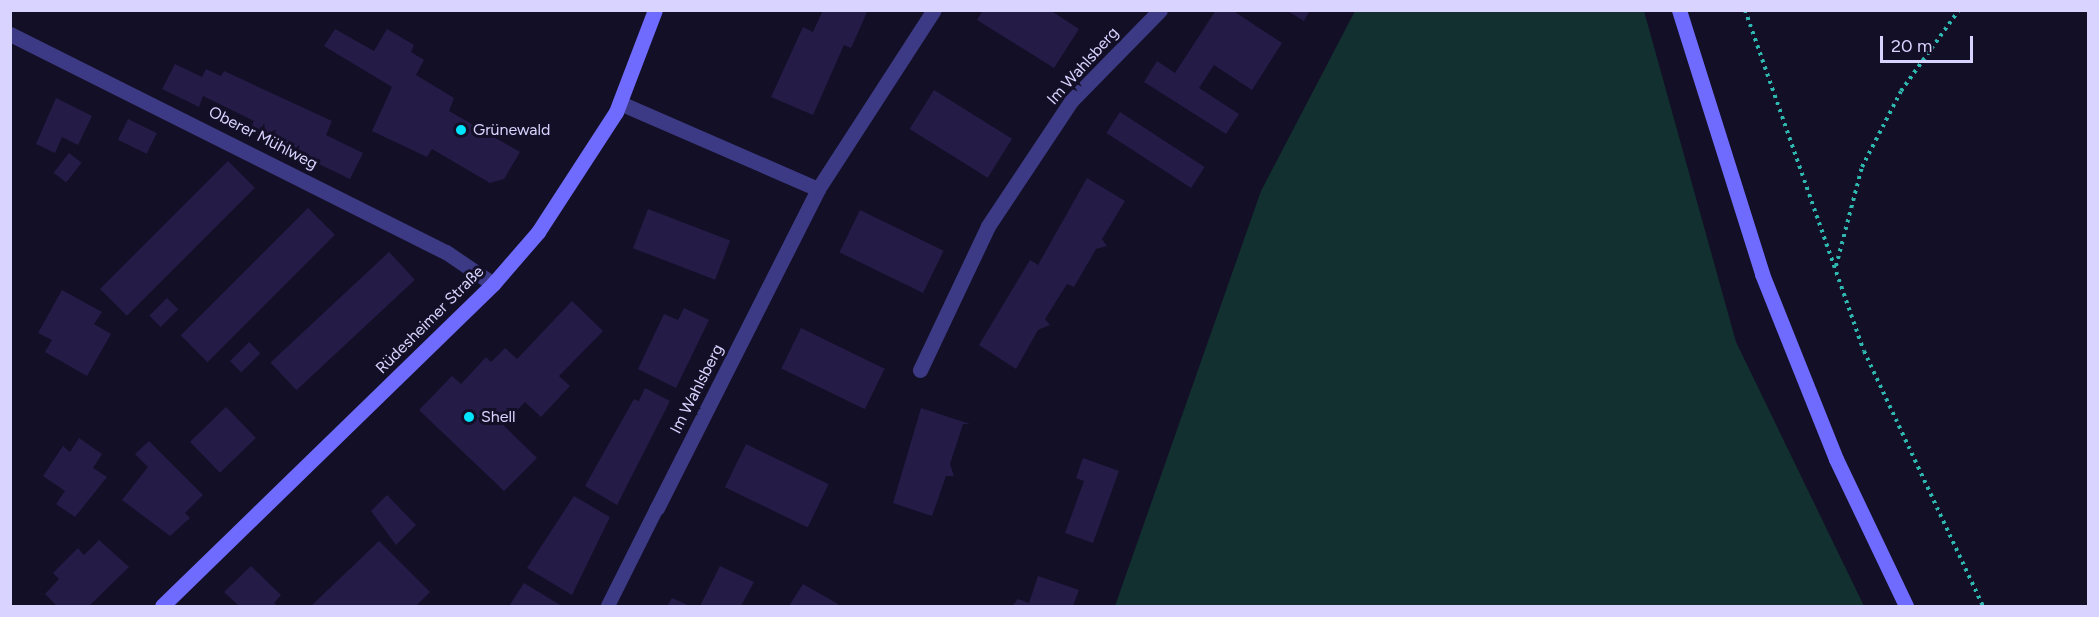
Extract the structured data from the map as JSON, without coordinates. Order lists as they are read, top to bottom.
{
  "streets": {
    "street": ["Im Wahlsberg", "Oberer Mühlweg", "Rüdesheimer Straße"]
  },
  "crossings": [
    ["Oberer Mühlweg", "Rüdesheimer Straße"]
  ],
  "places": ["Grünewald", "Shell"],
  "scale_bar": "20 m"
}
